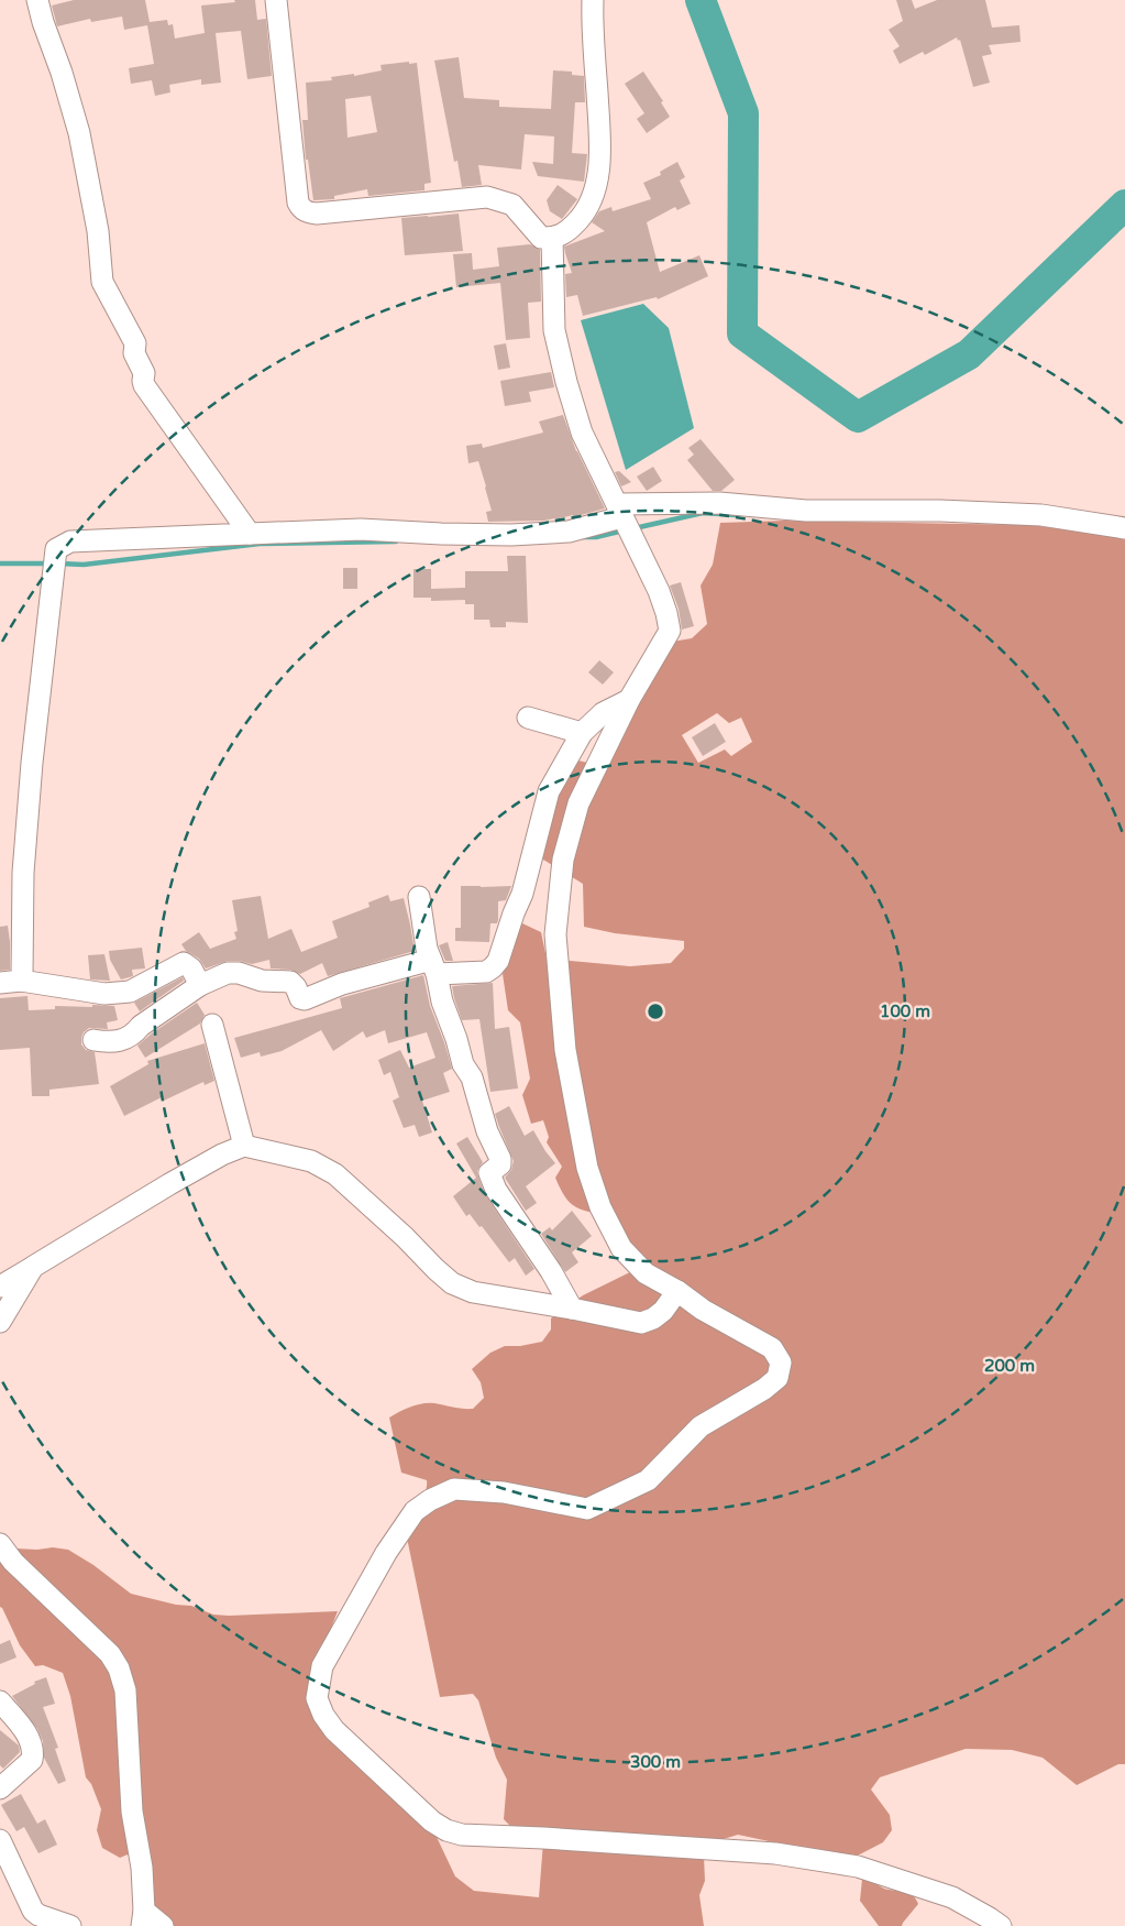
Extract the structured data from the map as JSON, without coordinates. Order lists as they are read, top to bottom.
{
  "rings": ["100 m", "200 m", "300 m"]
}
